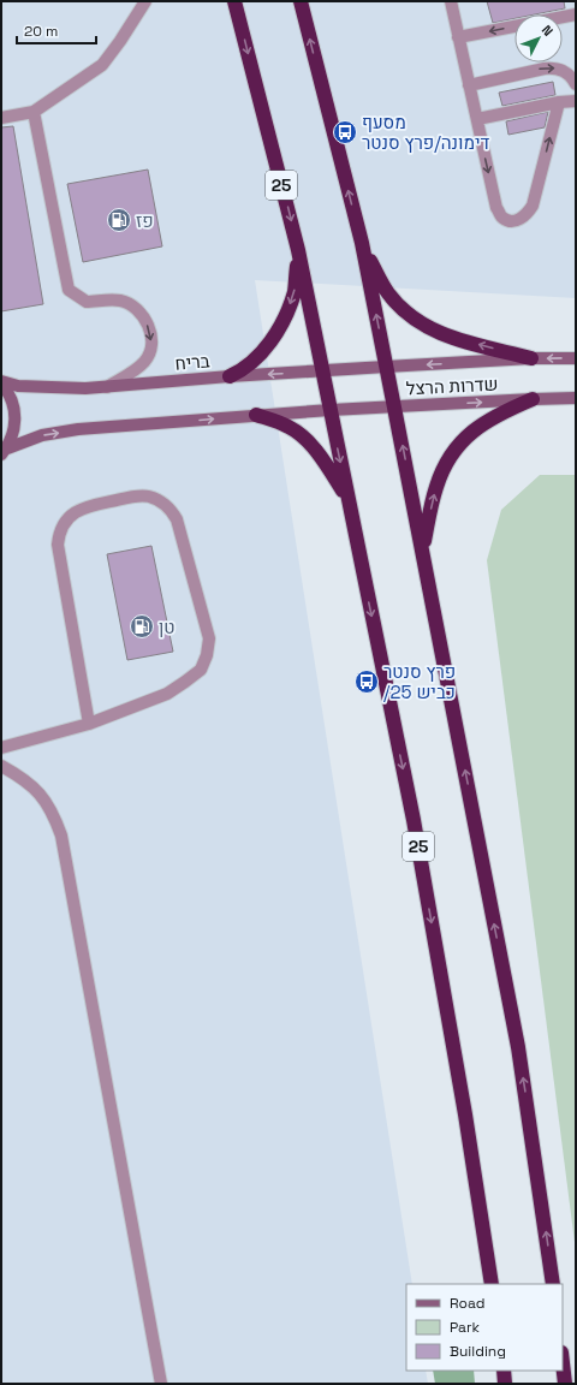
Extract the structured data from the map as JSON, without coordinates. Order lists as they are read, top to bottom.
{
  "streets": {
    "highway": ["25"],
    "street": ["בריח", "שדרות הרצל"]
  },
  "crossings": [
    ["25", "בריח"],
    ["25", "שדרות הרצל"],
    ["בריח", "שדרות הרצל"]
  ],
  "places": {
    "bus stop": ["מסעף דימונה/פרץ סנטר", "פרץ סנטר /כביש 25"],
    "fuel station": ["פז", "טן"]
  },
  "legend": ["Road", "Park", "Building"],
  "scale_bar": "20 m",
  "north": "top right"
}
